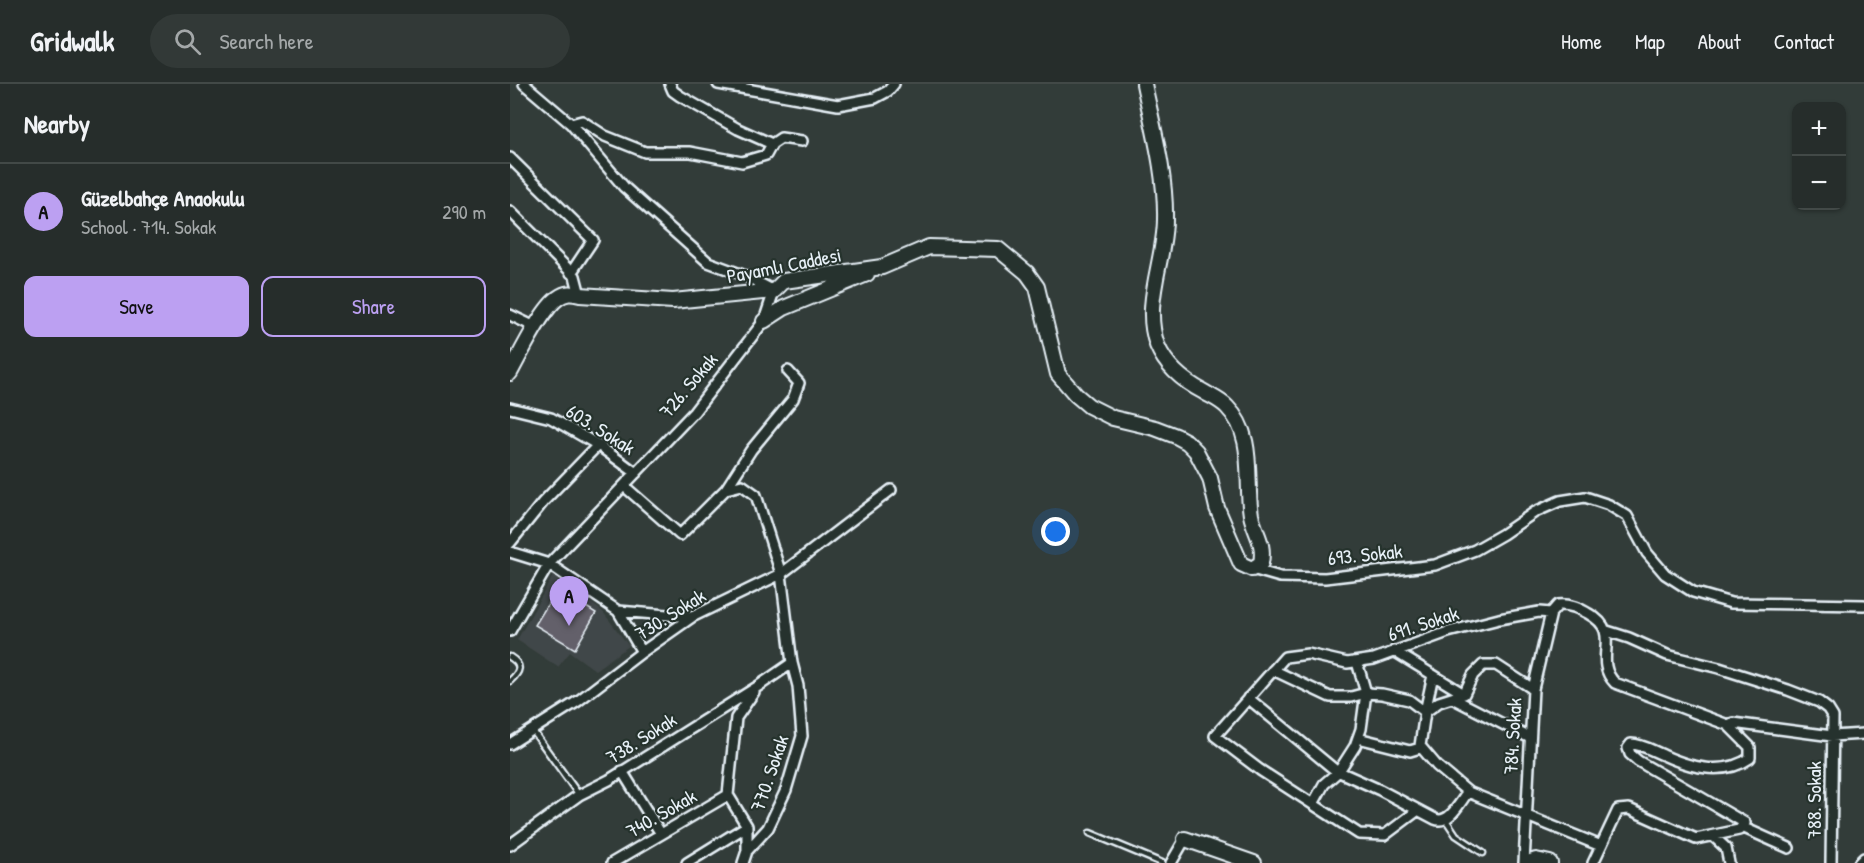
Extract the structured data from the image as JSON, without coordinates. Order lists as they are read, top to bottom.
{
  "streets": {
    "street": [
      "Payamlı Caddesi",
      "726. Sokak",
      "603. Sokak",
      "693. Sokak",
      "730. Sokak",
      "691. Sokak",
      "784. Sokak",
      "738. Sokak",
      "770. Sokak",
      "788. Sokak",
      "740. Sokak"
    ]
  },
  "crossings": [
    ["Payamlı Caddesi", "726. Sokak"],
    ["Payamlı Caddesi", "693. Sokak"],
    ["726. Sokak", "603. Sokak"],
    ["691. Sokak", "784. Sokak"],
    ["691. Sokak", "788. Sokak"],
    ["738. Sokak", "770. Sokak"]
  ],
  "page": {
    "header": "Gridwalk",
    "search": "Search here",
    "nav": [
      "Home",
      "Map",
      "About",
      "Contact"
    ],
    "heading": "Nearby",
    "map_buttons": ["+", "−"],
    "list": [
      {
        "mark": "A",
        "name": "Güzelbahçe Anaokulu",
        "note": "School · 714. Sokak",
        "value": "290 m"
      }
    ],
    "buttons": ["Save", "Share"],
    "pins": "A"
  }
}
